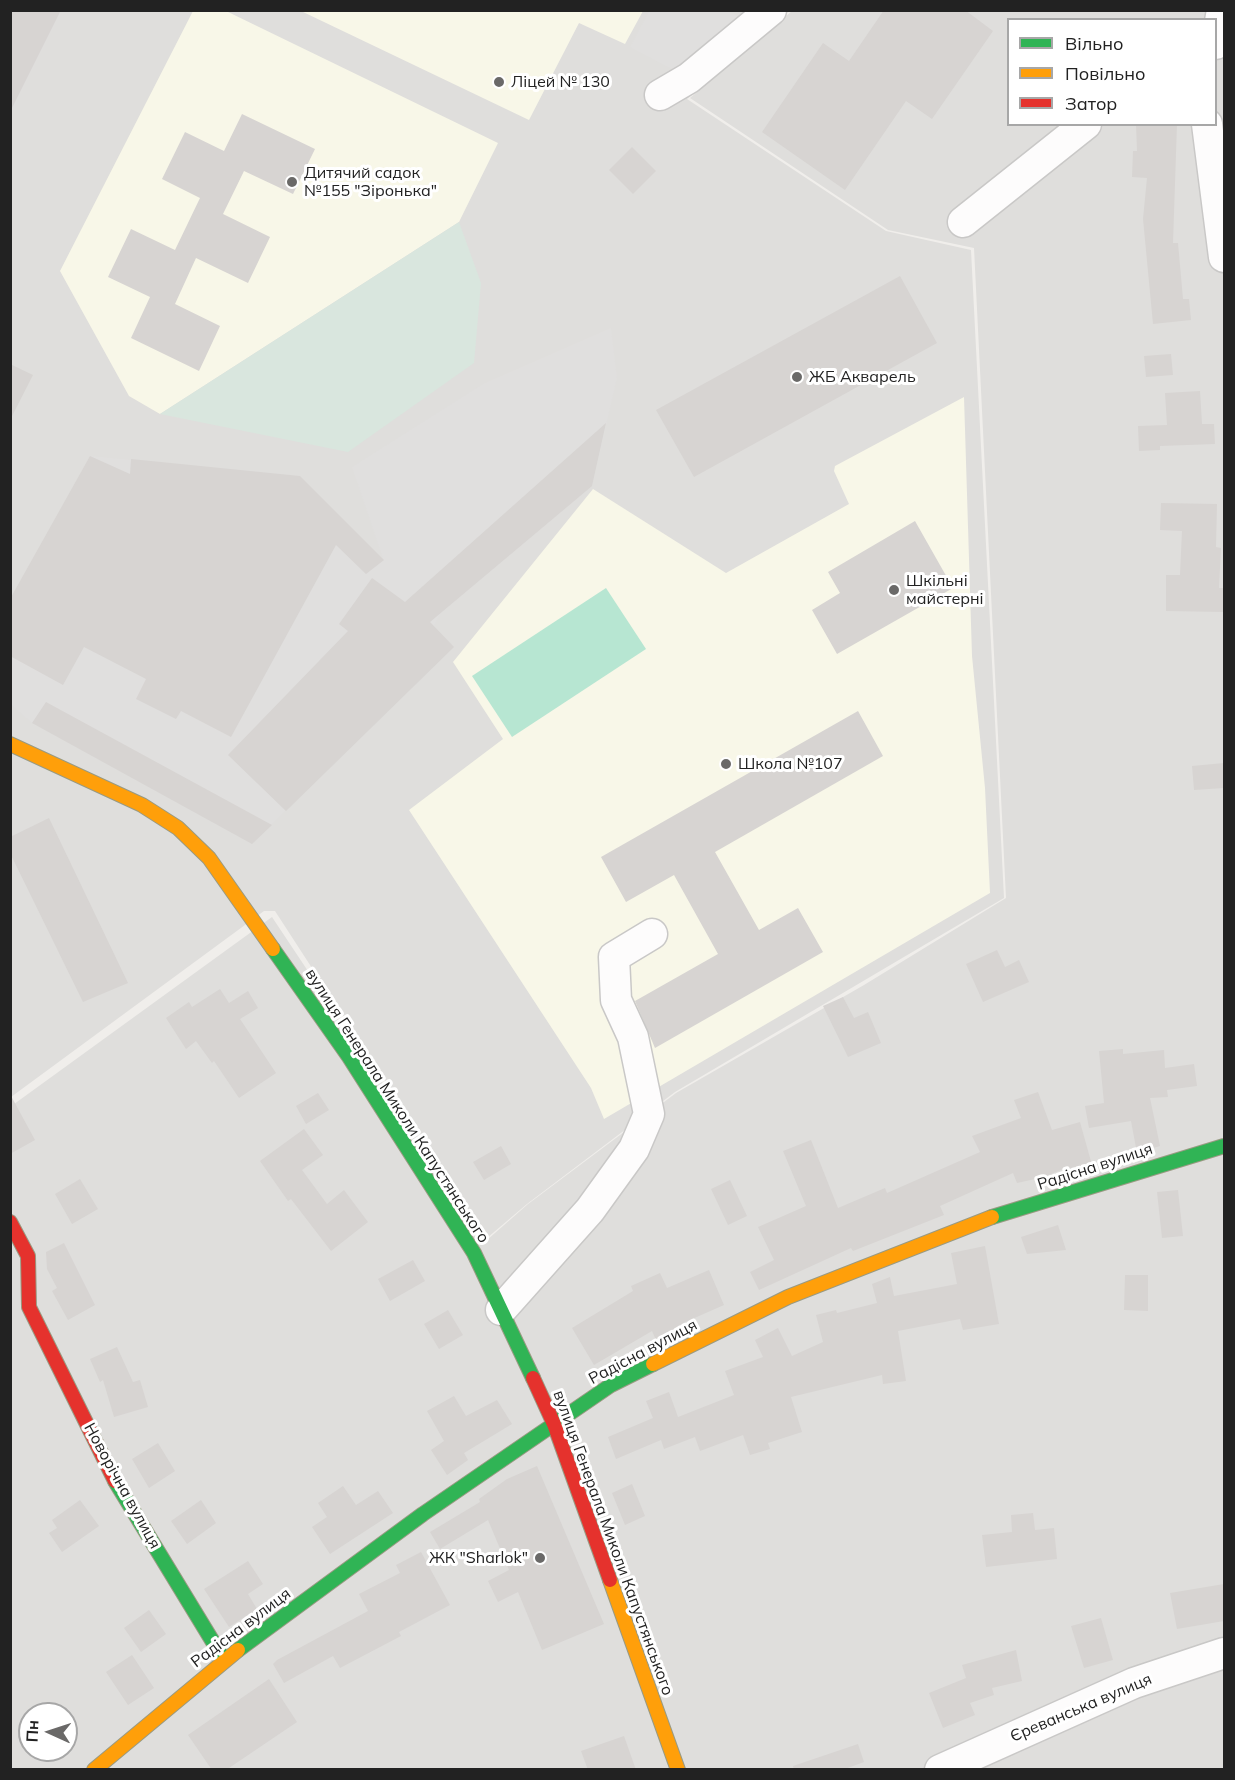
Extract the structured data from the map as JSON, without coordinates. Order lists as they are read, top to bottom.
{
  "streets": {
    "street": [
      "вулиця Генерала Миколи Капустянського",
      "Радісна вулиця",
      "Новорічна вулиця",
      "Єреванська вулиця"
    ]
  },
  "crossings": [
    ["вулиця Генерала Миколи Капустянського", "Радісна вулиця"],
    ["Радісна вулиця", "Новорічна вулиця"]
  ],
  "places": [
    "Ліцей № 130",
    "Дитячий садок №155 \"Зіронька\"",
    "ЖБ Акварель",
    "Шкільні майстерні",
    "Школа №107",
    "ЖК \"Sharlok\""
  ],
  "legend": ["Вільно", "Повільно", "Затор"],
  "north": "left"
}
